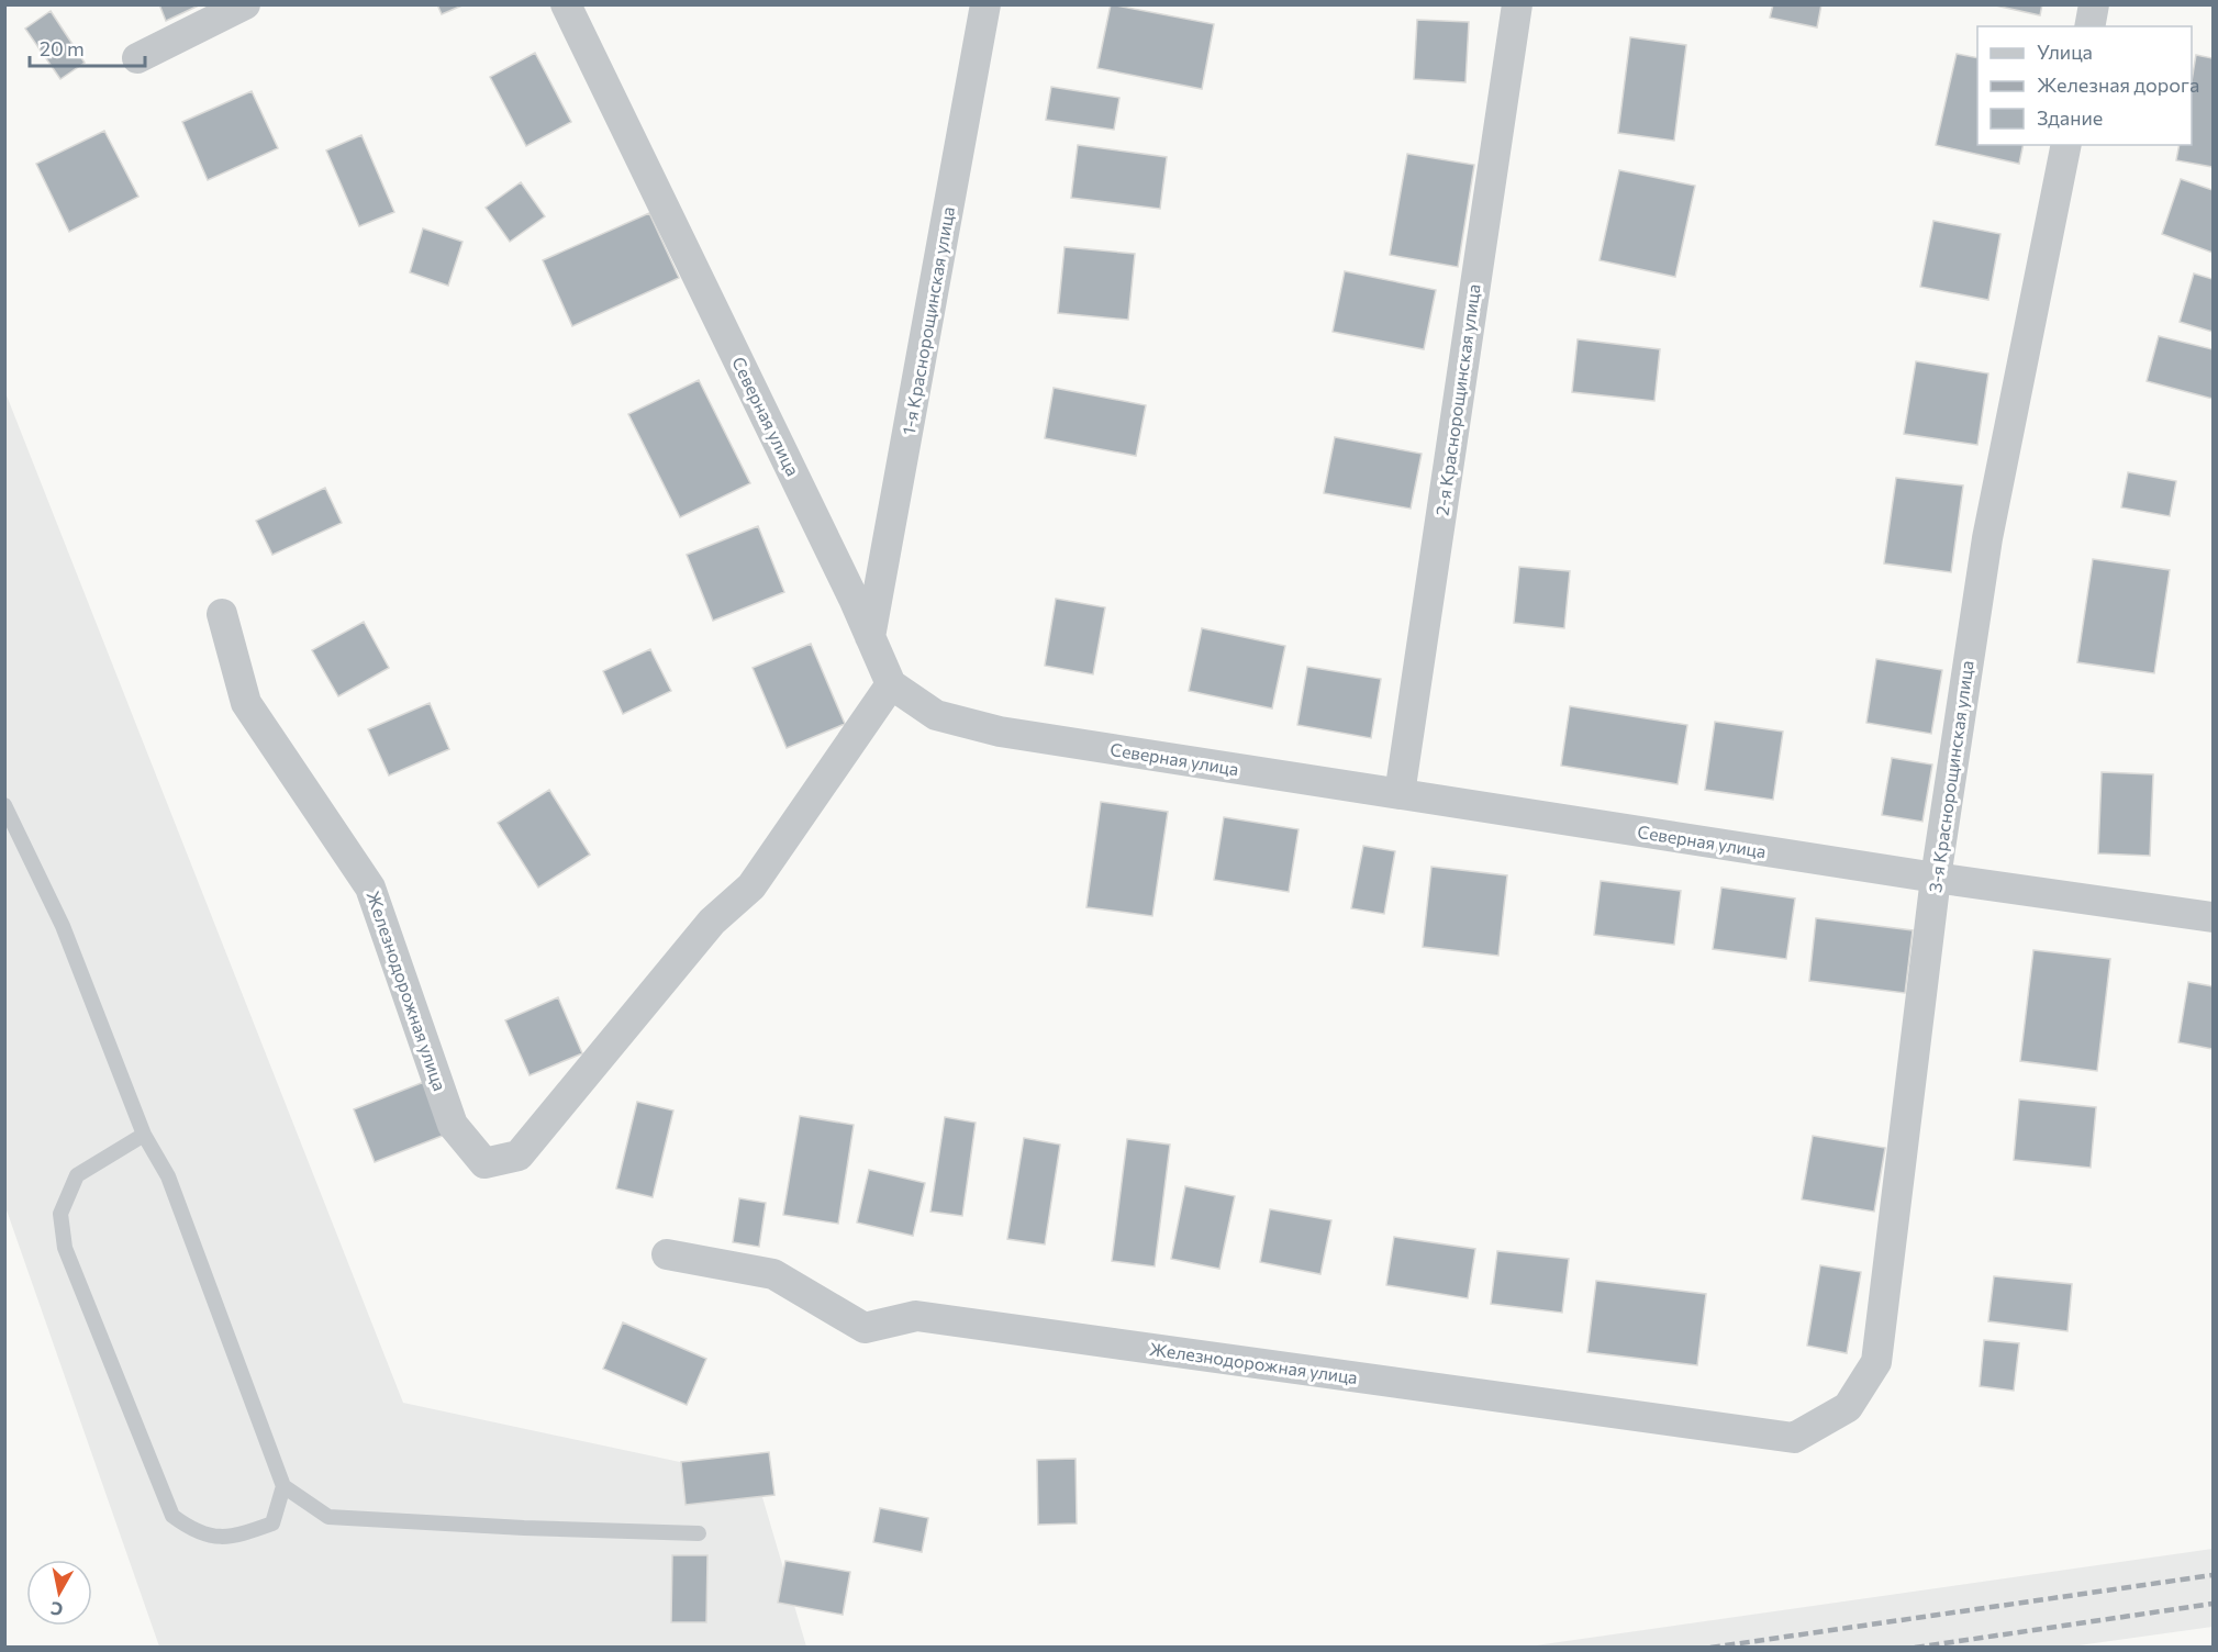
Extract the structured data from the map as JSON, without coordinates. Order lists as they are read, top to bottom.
{
  "streets": {
    "street": [
      "1-я Краснорощинская улица",
      "2-я Краснорощинская улица",
      "Северная улица",
      "3-я Краснорощинская улица",
      "Железнодорожная улица"
    ]
  },
  "crossings": [
    ["1-я Краснорощинская улица", "Северная улица"],
    ["2-я Краснорощинская улица", "Северная улица"],
    ["Северная улица", "3-я Краснорощинская улица"],
    ["Северная улица", "Железнодорожная улица"],
    ["3-я Краснорощинская улица", "Железнодорожная улица"]
  ],
  "legend": ["Улица", "Железная дорога", "Здание"],
  "scale_bar": "20 m",
  "north": "bottom"
}
